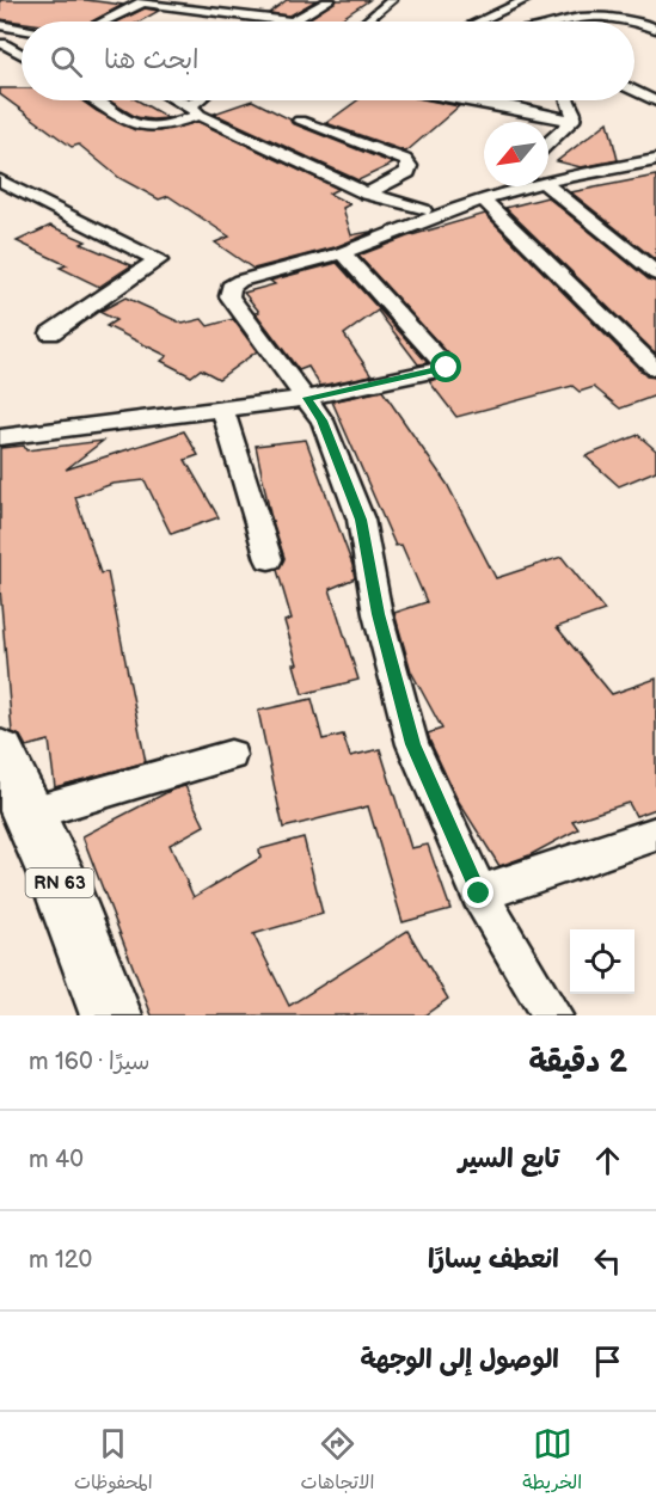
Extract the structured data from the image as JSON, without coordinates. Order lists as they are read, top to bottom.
{
  "streets": {
    "main road": ["RN 63"]
  },
  "north": "bottom left",
  "page": {
    "search": "ابحث هنا",
    "heading": ["2 دقيقة", "سيرًا · 160 m"],
    "list": [
      ["تابع السير", "40 m"],
      ["انعطف يسارًا", "120 m"],
      "الوصول إلى الوجهة"
    ],
    "nav": ["الخريطة", "الاتجاهات", "المحفوظات"]
  }
}
